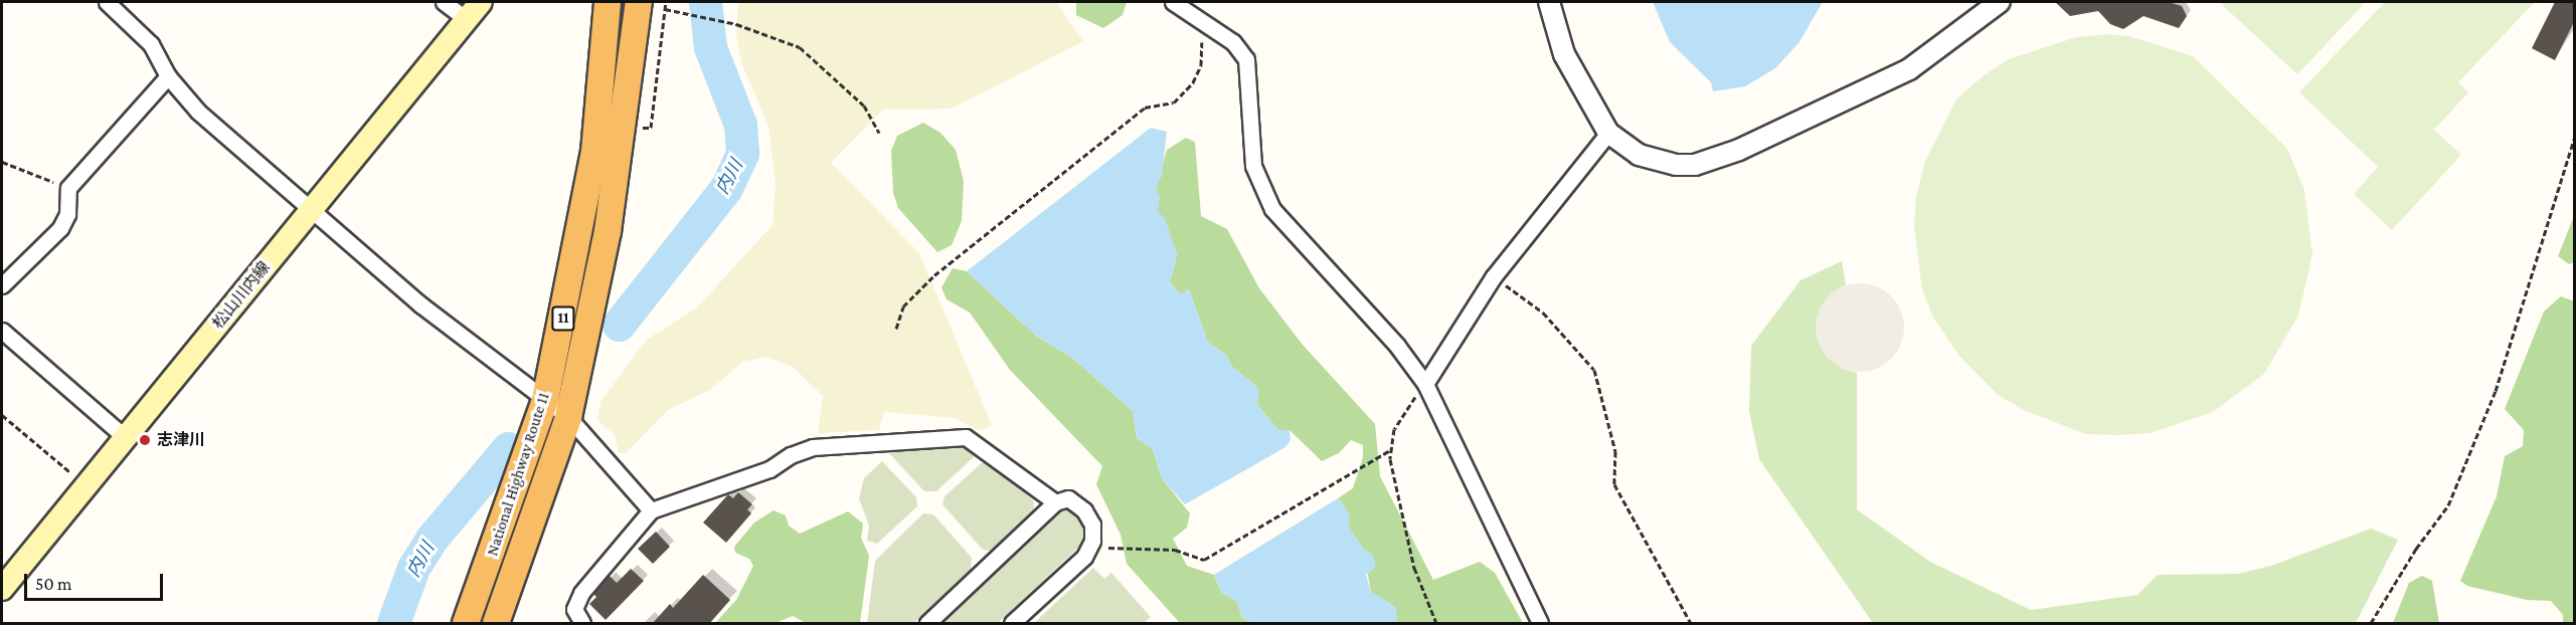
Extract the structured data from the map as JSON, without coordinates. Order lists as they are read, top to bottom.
{
  "streets": {
    "highway": ["11", "National Highway Route 11"],
    "main road": ["松山川内線"]
  },
  "water": ["内川"],
  "places": ["志津川"],
  "scale_bar": "50 m"
}
